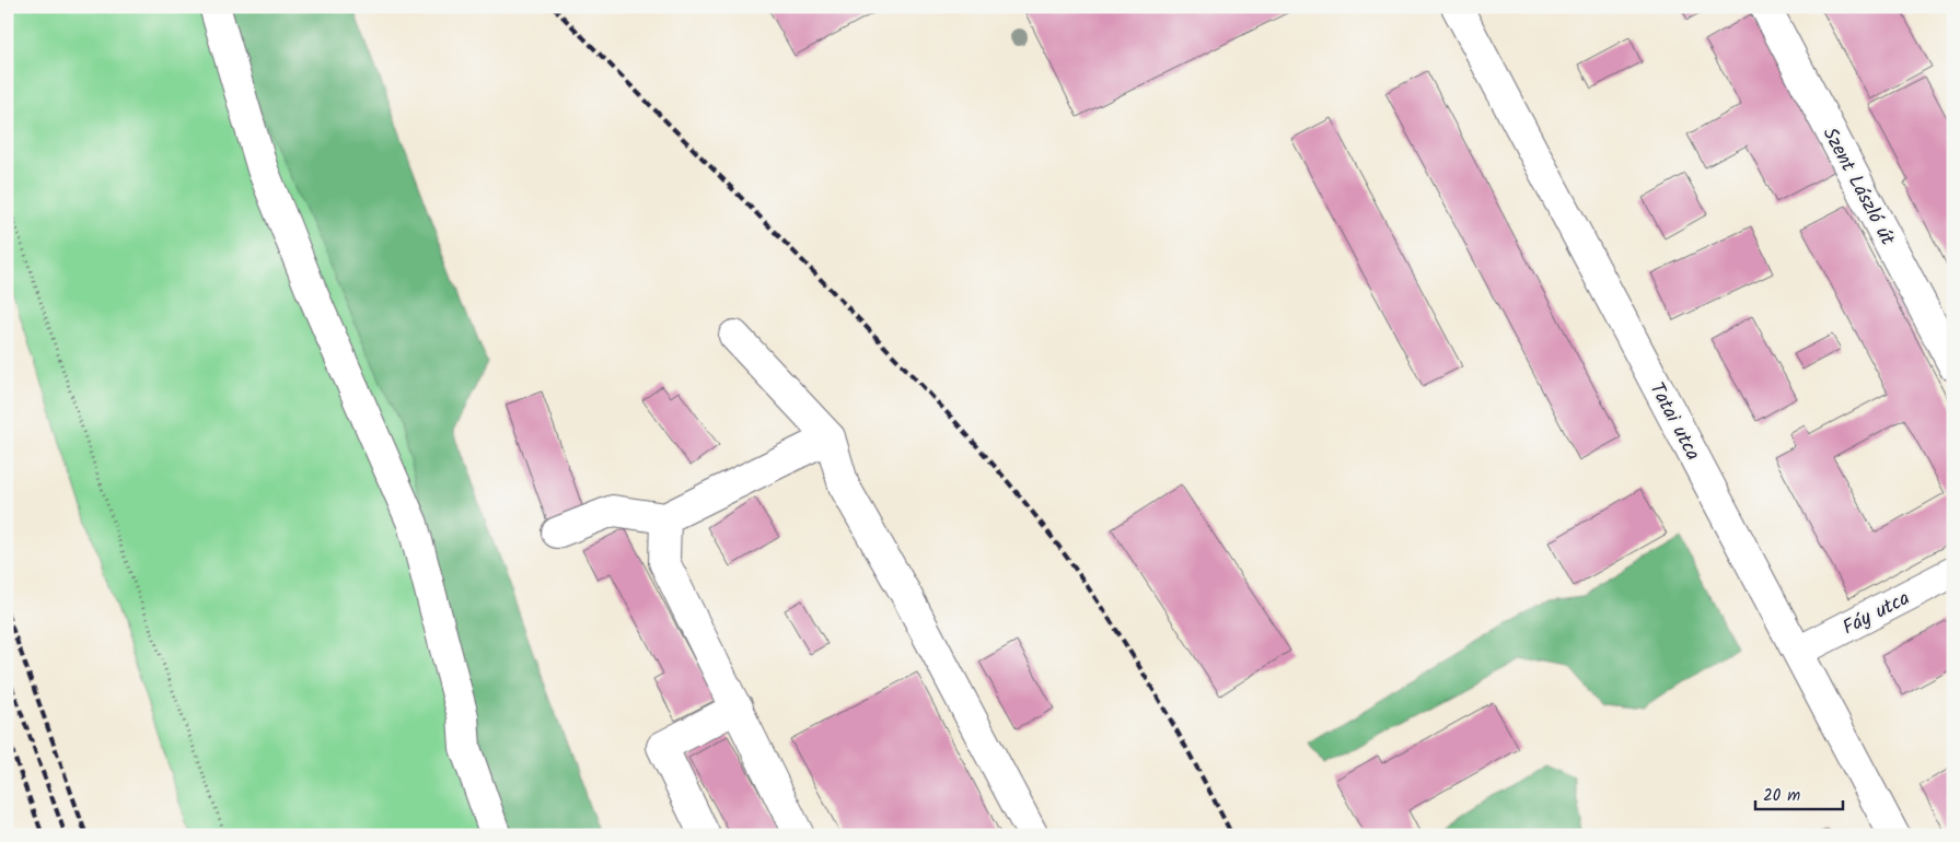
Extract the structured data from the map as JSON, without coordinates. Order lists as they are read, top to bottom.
{
  "streets": {
    "street": ["Szent László út", "Tatai utca", "Fáy utca"]
  },
  "crossings": [
    ["Tatai utca", "Fáy utca"]
  ],
  "scale_bar": "20 m"
}
